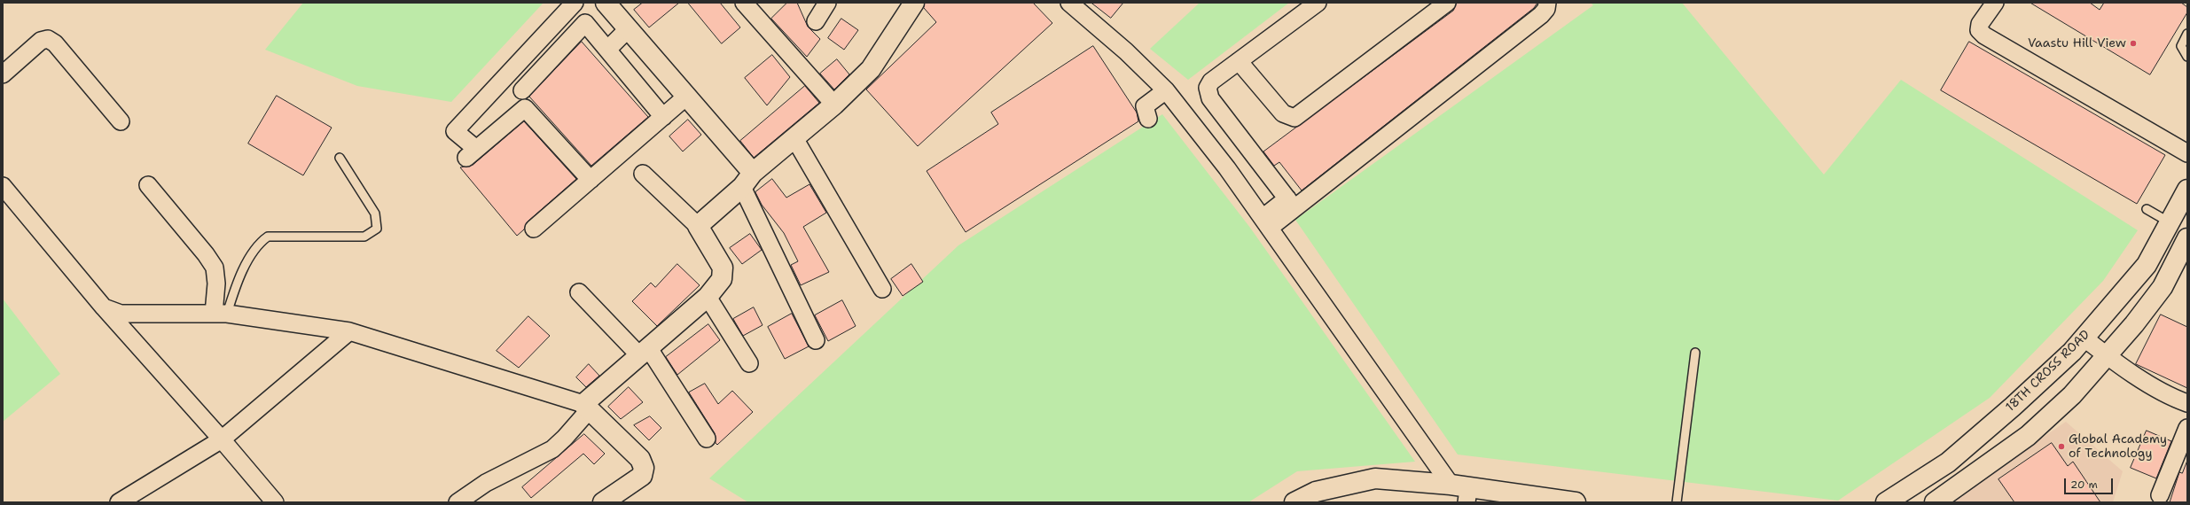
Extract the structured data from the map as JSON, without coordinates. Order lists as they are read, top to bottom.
{
  "streets": {
    "street": ["18TH CROSS ROAD"]
  },
  "places": ["Vaastu Hill View", "Global Academy of Technology"],
  "scale_bar": "20 m"
}
